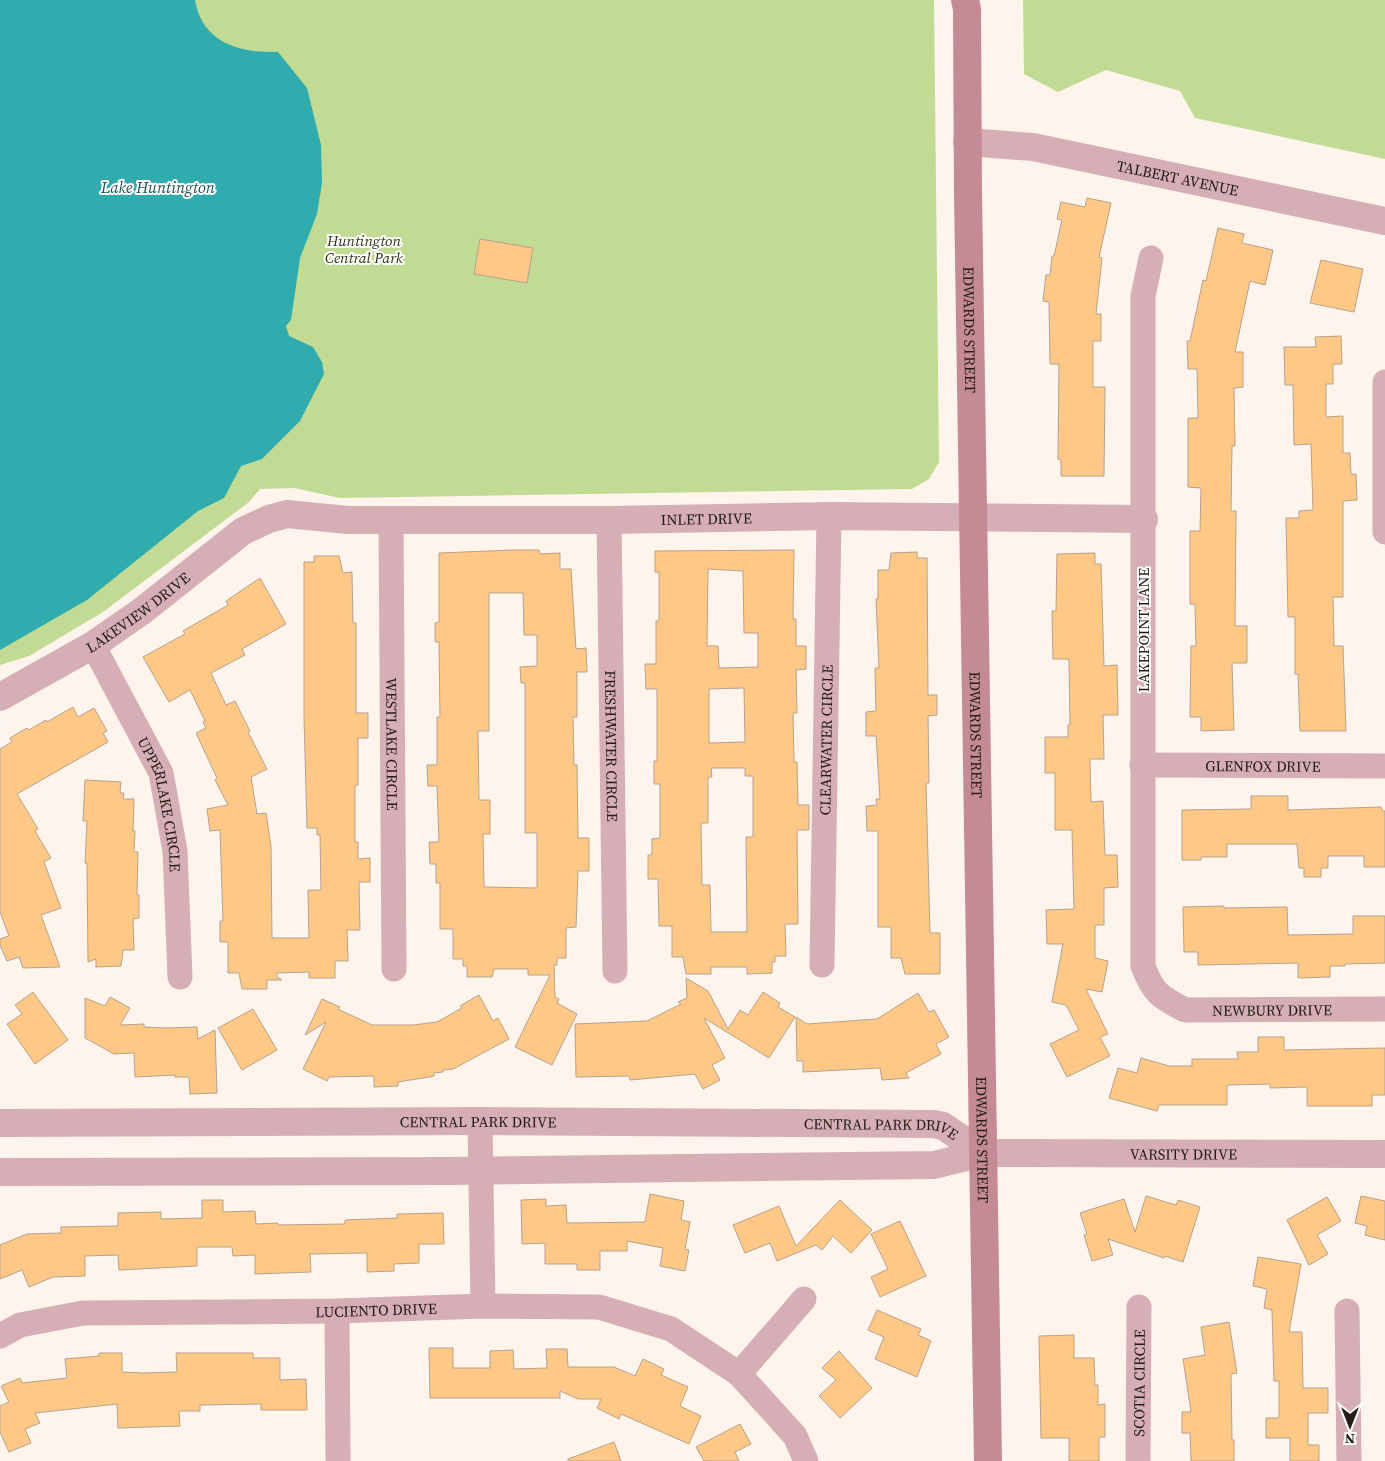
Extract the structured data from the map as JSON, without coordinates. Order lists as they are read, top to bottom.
{
  "streets": {
    "main road": ["EDWARDS STREET"],
    "street": [
      "TALBERT AVENUE",
      "INLET DRIVE",
      "LAKEVIEW DRIVE",
      "LAKEPOINT LANE",
      "CLEARWATER CIRCLE",
      "WESTLAKE CIRCLE",
      "FRESHWATER CIRCLE",
      "GLENFOX DRIVE",
      "UPPERLAKE CIRCLE",
      "NEWBURY DRIVE",
      "CENTRAL PARK DRIVE",
      "VARSITY DRIVE",
      "LUCIENTO DRIVE",
      "SCOTIA CIRCLE"
    ]
  },
  "crossings": [
    ["TALBERT AVENUE", "EDWARDS STREET"],
    ["EDWARDS STREET", "INLET DRIVE"],
    ["EDWARDS STREET", "CENTRAL PARK DRIVE"],
    ["EDWARDS STREET", "VARSITY DRIVE"],
    ["INLET DRIVE", "LAKEVIEW DRIVE"],
    ["INLET DRIVE", "LAKEPOINT LANE"],
    ["INLET DRIVE", "CLEARWATER CIRCLE"],
    ["INLET DRIVE", "WESTLAKE CIRCLE"],
    ["INLET DRIVE", "FRESHWATER CIRCLE"],
    ["LAKEVIEW DRIVE", "UPPERLAKE CIRCLE"],
    ["LAKEPOINT LANE", "GLENFOX DRIVE"],
    ["LAKEPOINT LANE", "NEWBURY DRIVE"],
    ["CENTRAL PARK DRIVE", "VARSITY DRIVE"]
  ],
  "water": ["Lake Huntington"],
  "parks": ["Huntington Central Park"],
  "north": "bottom"
}
